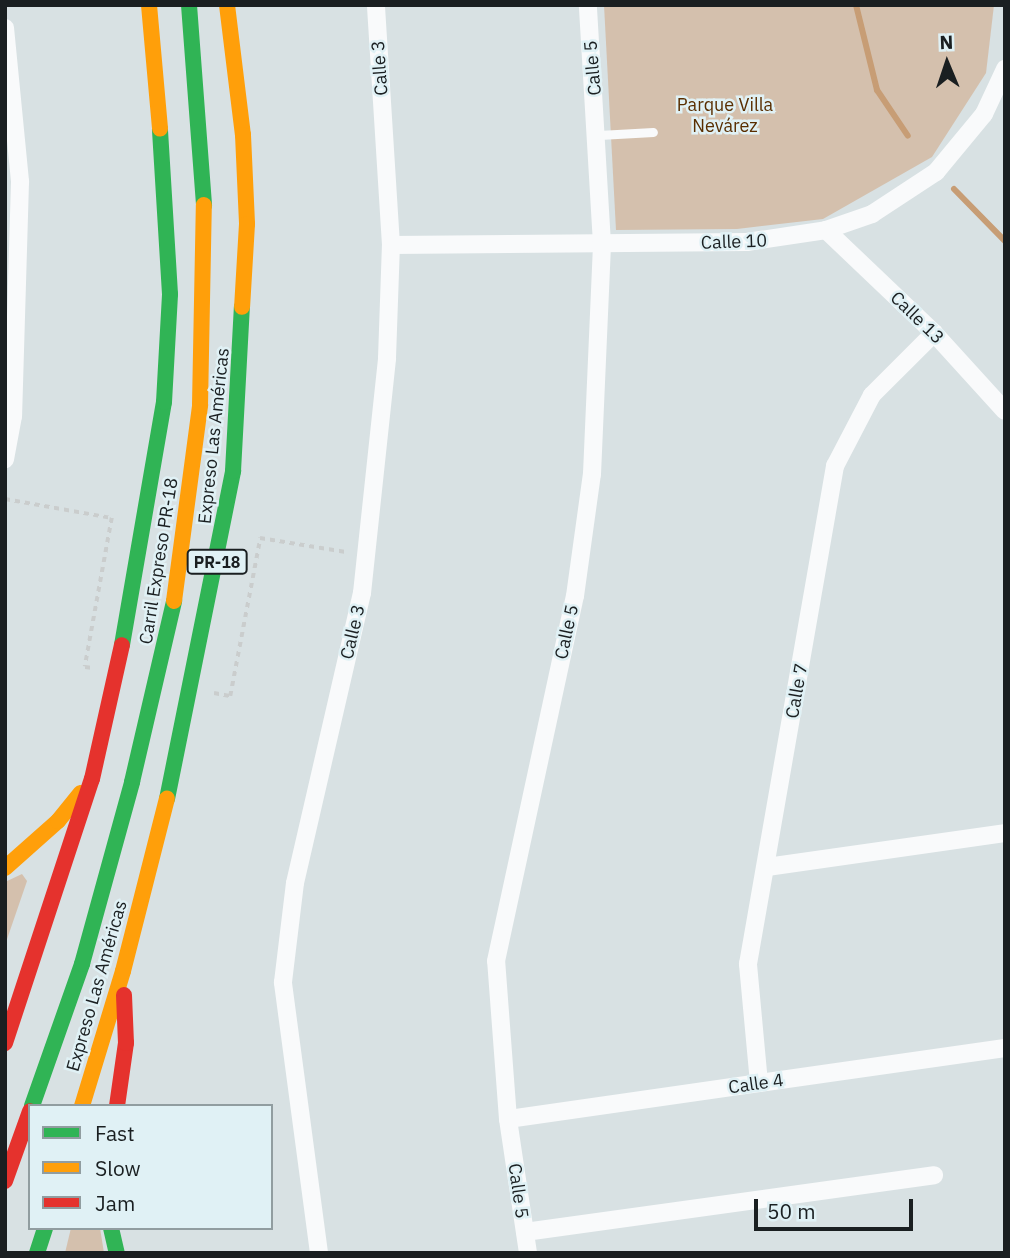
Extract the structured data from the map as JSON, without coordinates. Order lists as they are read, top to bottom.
{
  "streets": {
    "highway": ["Expreso Las Américas", "Carril Expreso PR-18", "PR-18"],
    "street": [
      "Calle 3",
      "Calle 5",
      "Calle 10",
      "Calle 13",
      "Calle 7",
      "Calle 4"
    ]
  },
  "crossings": [
    ["Calle 3", "Calle 10"],
    ["Calle 5", "Calle 10"],
    ["Calle 5", "Calle 4"],
    ["Calle 10", "Calle 13"],
    ["Calle 13", "Calle 7"],
    ["Calle 7", "Calle 4"]
  ],
  "parks": ["Parque Villa Nevárez"],
  "legend": ["Fast", "Slow", "Jam"],
  "scale_bar": "50 m",
  "north": "top"
}
